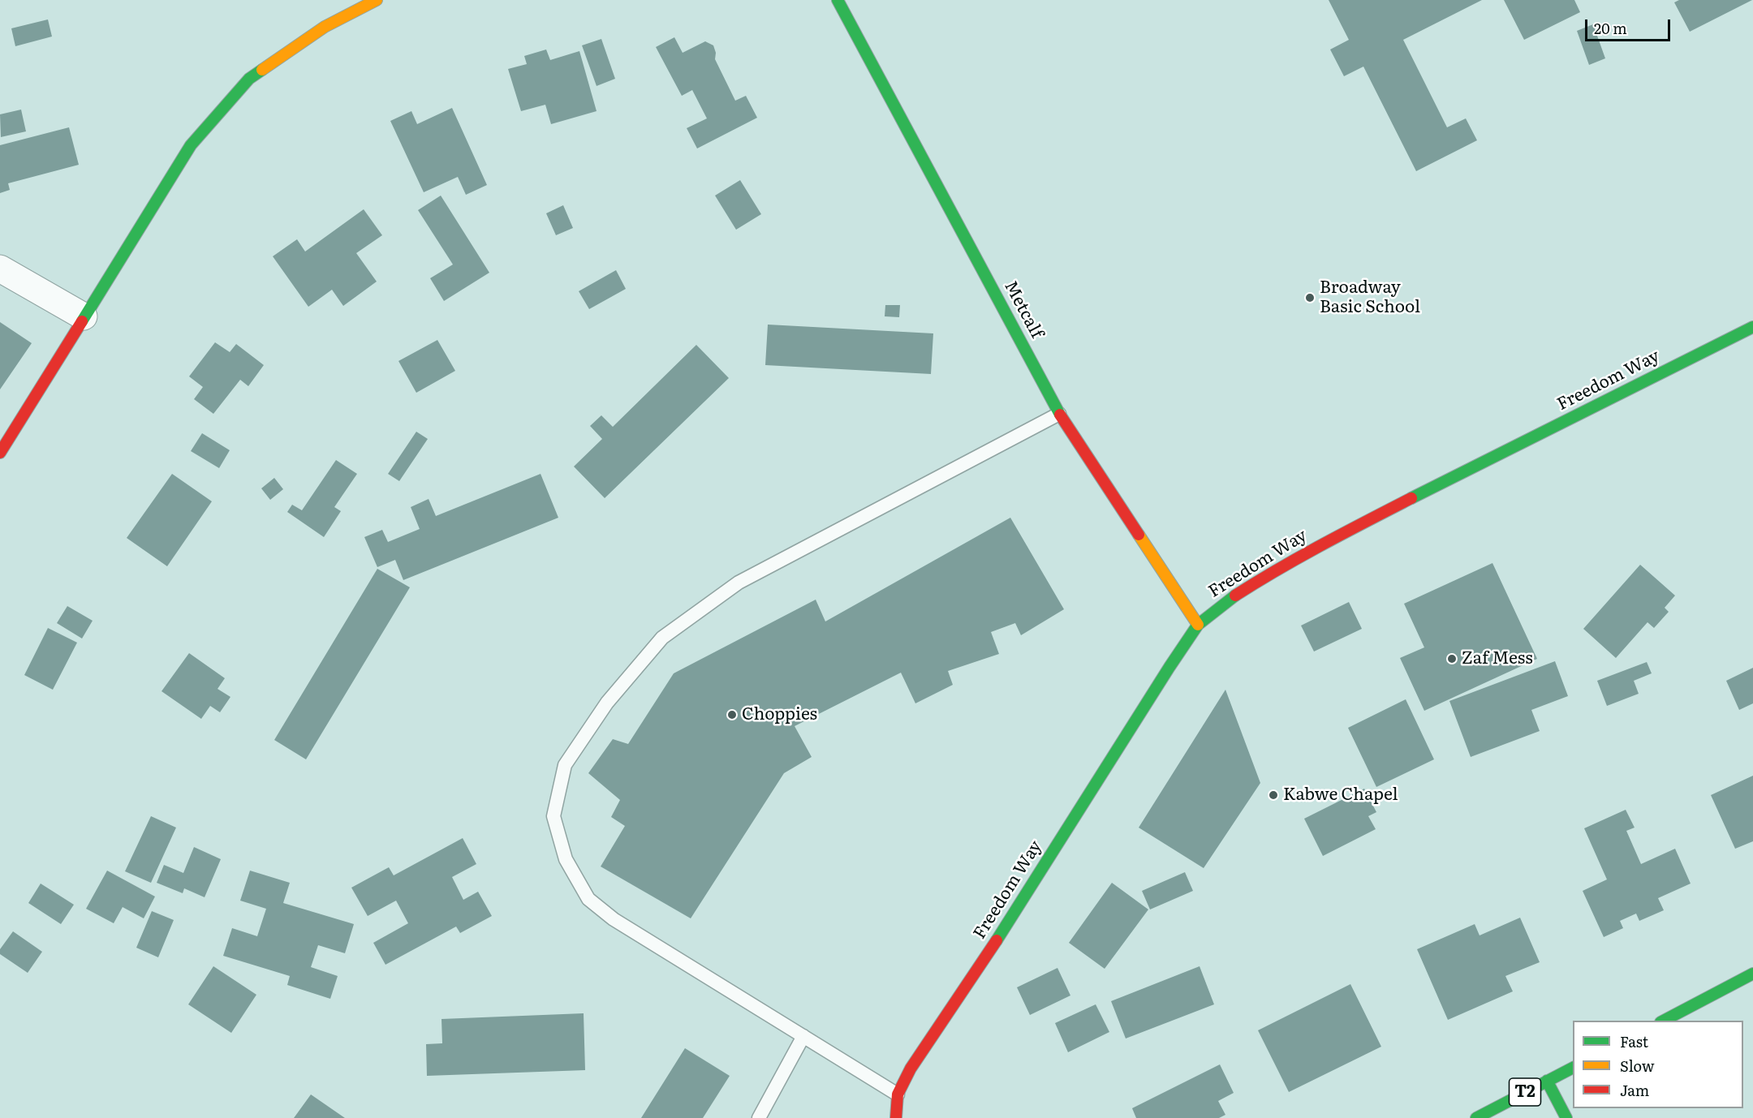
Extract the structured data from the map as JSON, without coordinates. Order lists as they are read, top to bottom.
{
  "streets": {
    "main road": ["Metcalf", "Freedom Way", "T2"]
  },
  "crossings": [
    ["Metcalf", "Freedom Way"]
  ],
  "places": [
    "Broadway Basic School",
    "Zaf Mess",
    "Choppies",
    "Kabwe Chapel"
  ],
  "legend": ["Fast", "Slow", "Jam"],
  "scale_bar": "20 m"
}
